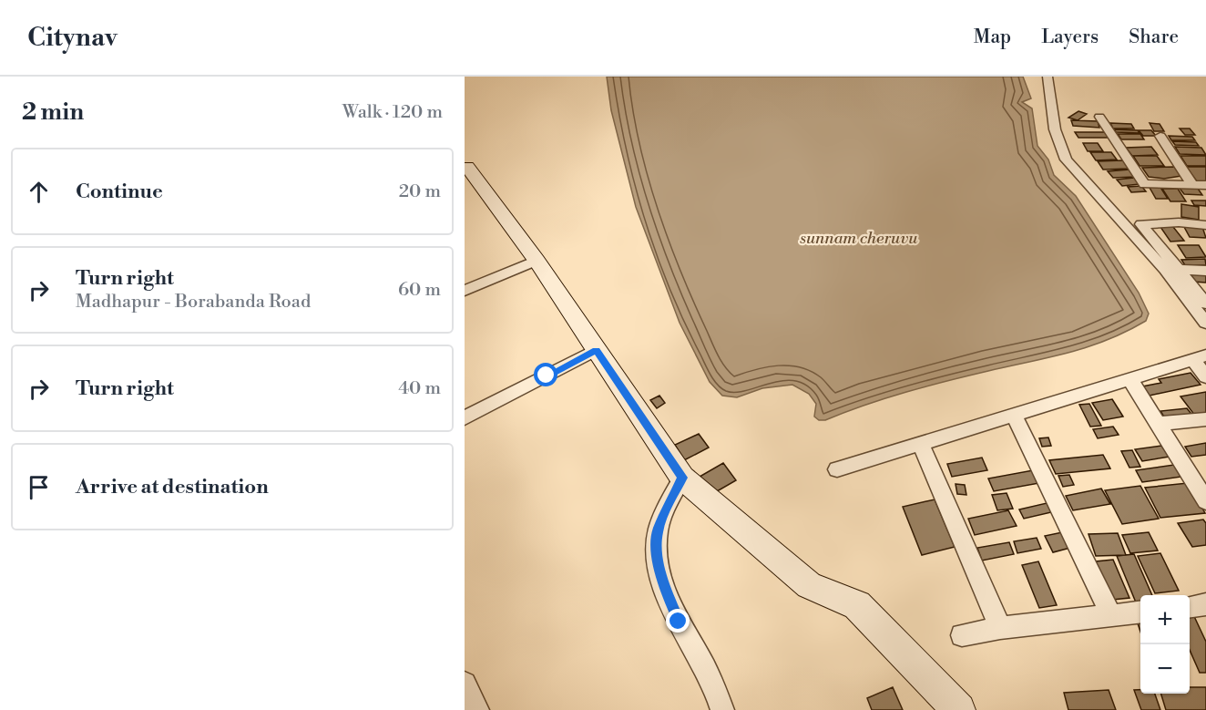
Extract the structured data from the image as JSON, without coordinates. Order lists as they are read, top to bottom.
{
  "water": ["sunnam cheruvu"],
  "page": {
    "header": "Citynav",
    "nav": ["Map", "Layers", "Share"],
    "heading": ["2 min", "Walk · 120 m"],
    "list": [
      ["Continue", "20 m"],
      ["Turn right", "Madhapur - Borabanda Road", "60 m"],
      ["Turn right", "40 m"],
      "Arrive at destination"
    ],
    "map_buttons": ["+", "−"]
  }
}
